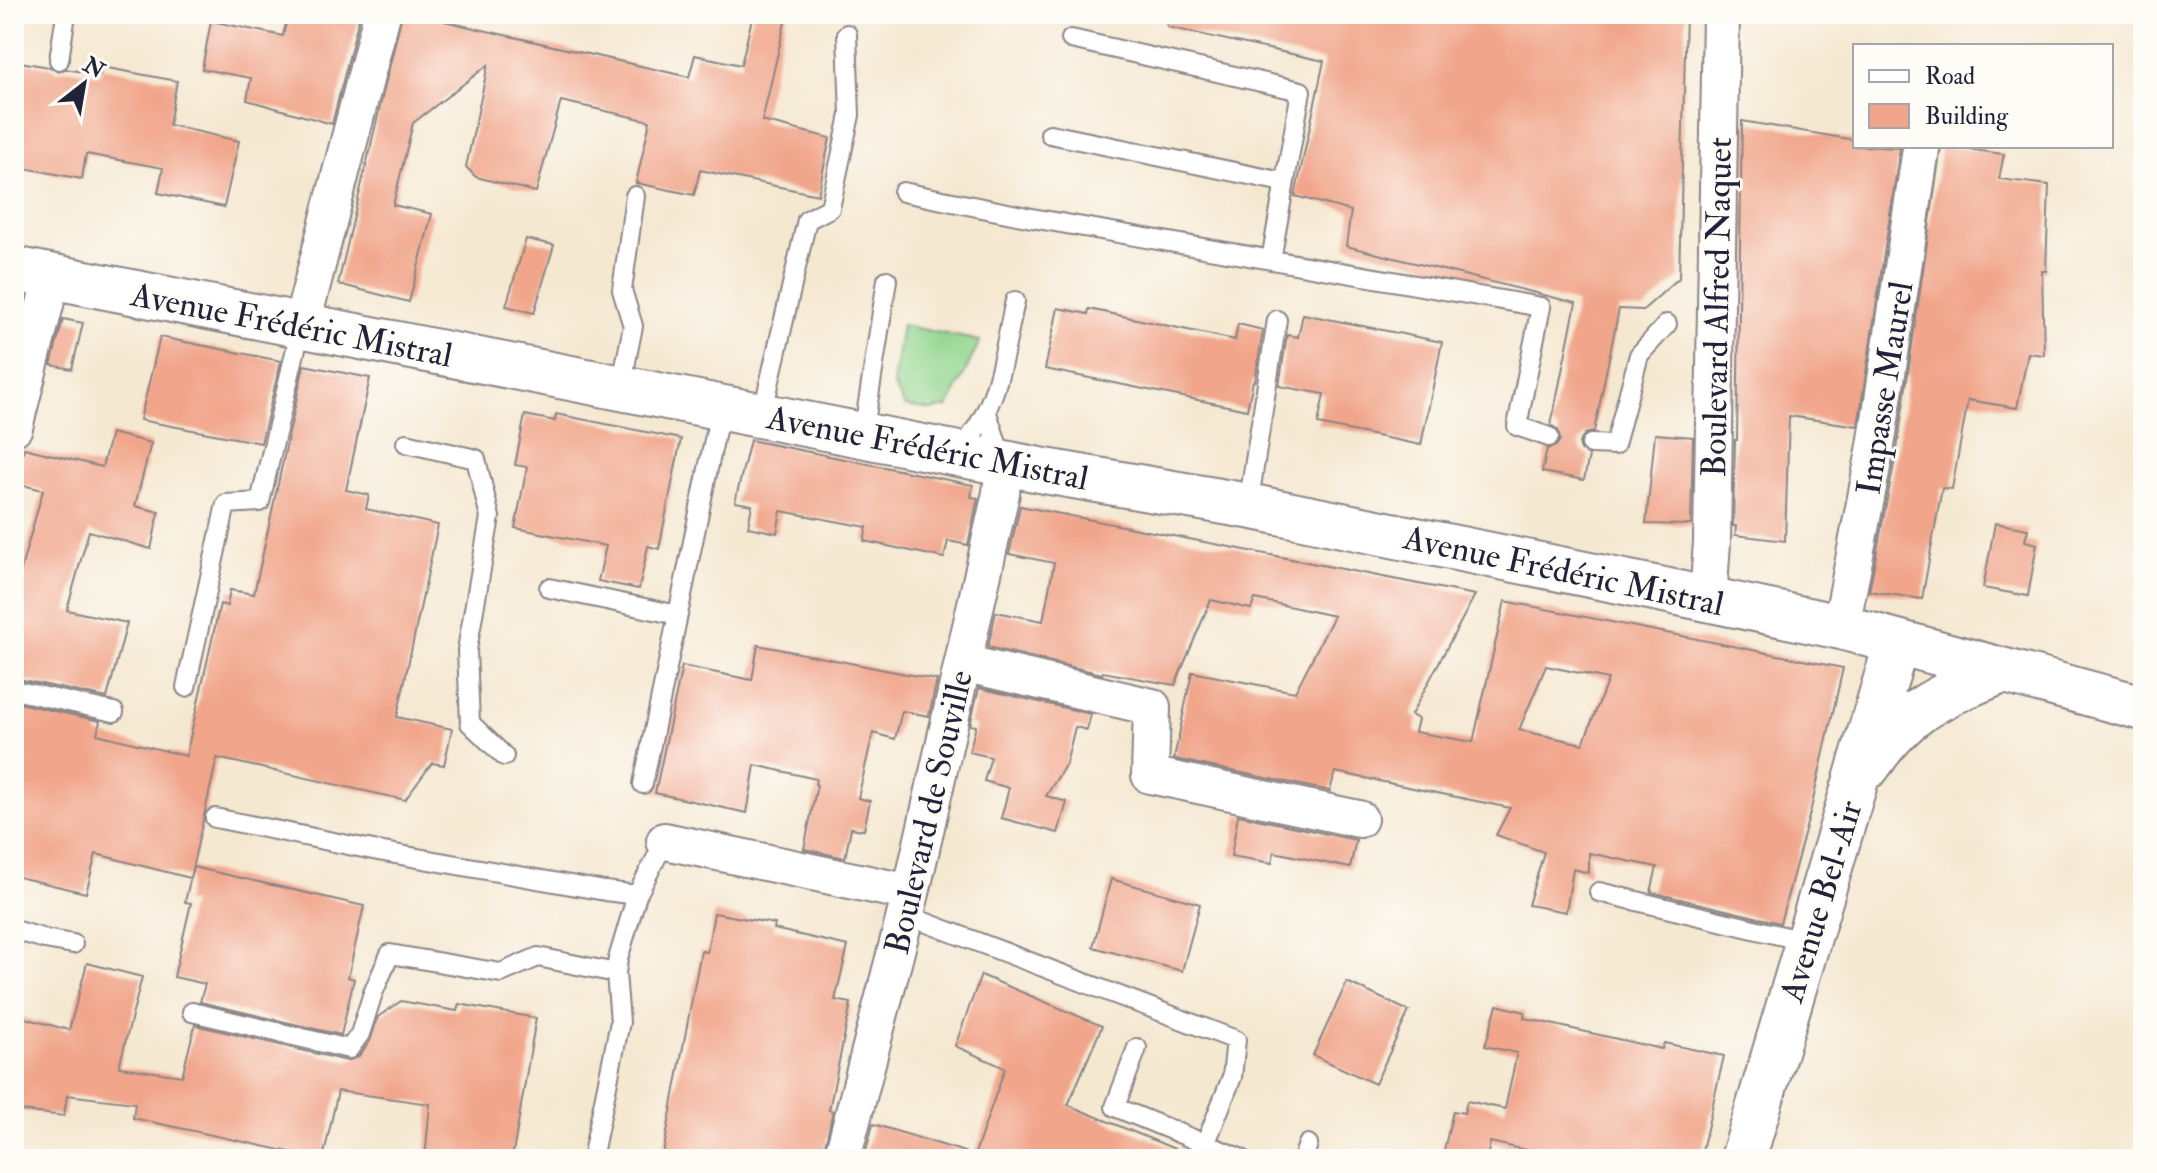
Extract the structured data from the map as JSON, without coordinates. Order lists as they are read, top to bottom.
{
  "streets": {
    "main road": ["Avenue Frédéric Mistral", "Avenue Bel-Air"],
    "street": ["Boulevard Alfred Naquet", "Impasse Maurel", "Boulevard de Souville"]
  },
  "crossings": [
    ["Boulevard Alfred Naquet", "Avenue Frédéric Mistral"],
    ["Avenue Frédéric Mistral", "Impasse Maurel"],
    ["Avenue Frédéric Mistral", "Boulevard de Souville"],
    ["Avenue Frédéric Mistral", "Avenue Bel-Air"]
  ],
  "legend": ["Road", "Building"],
  "north": "top right"
}
